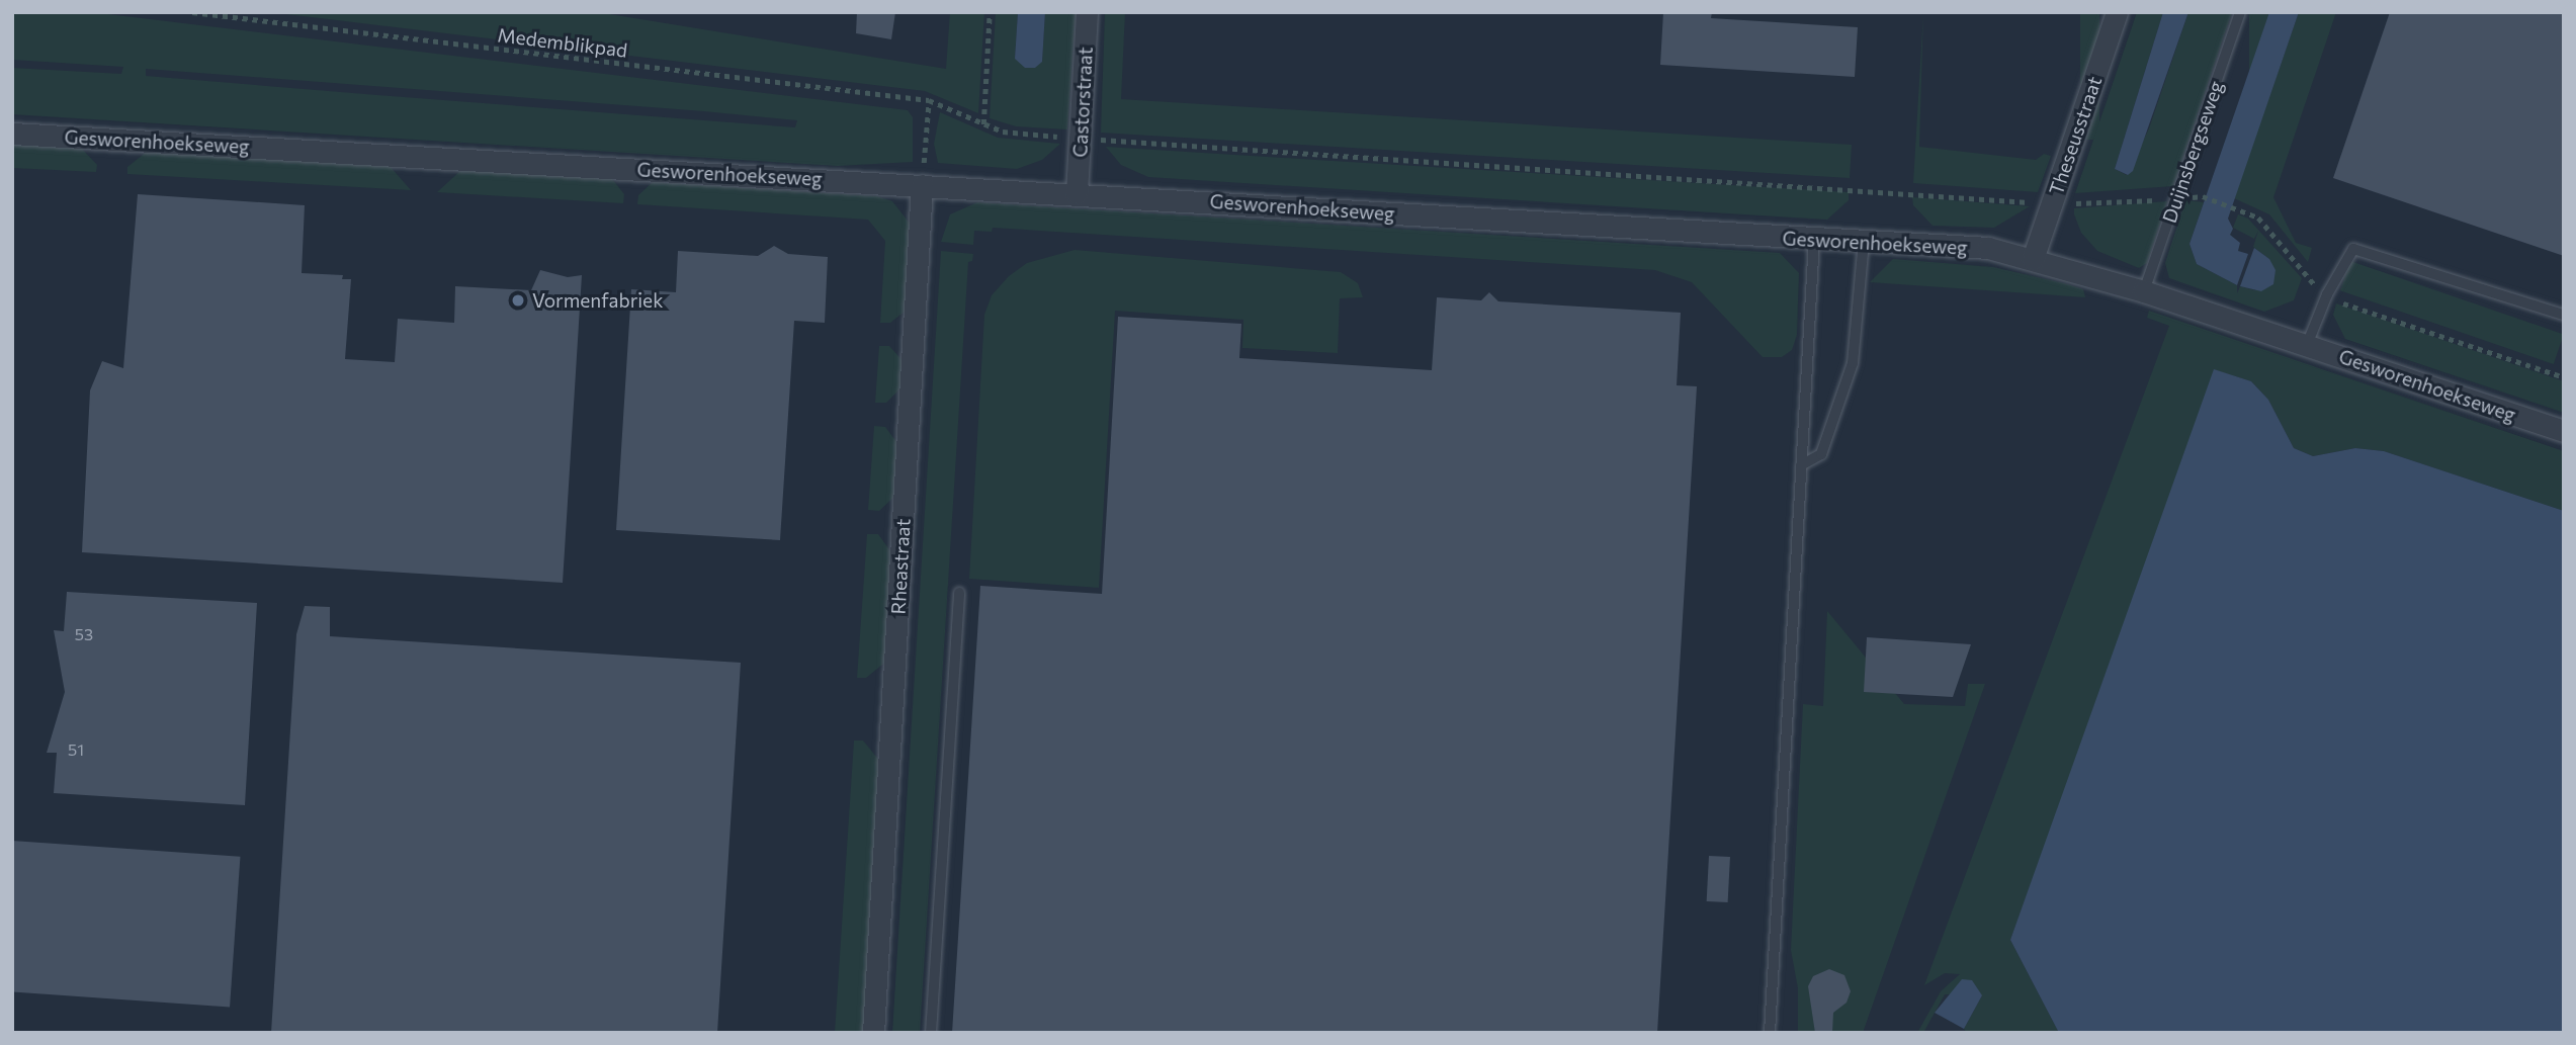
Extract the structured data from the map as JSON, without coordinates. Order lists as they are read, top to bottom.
{
  "streets": {
    "street": [
      "Castorstraat",
      "Theseusstraat",
      "Gesworenhoekseweg",
      "Rheastraat"
    ],
    "lane": ["Duijnsbergseweg"],
    "path": ["Medemblikpad"]
  },
  "crossings": [
    ["Castorstraat", "Gesworenhoekseweg"],
    ["Theseusstraat", "Gesworenhoekseweg"],
    ["Gesworenhoekseweg", "Duijnsbergseweg"],
    ["Gesworenhoekseweg", "Rheastraat"]
  ],
  "places": ["Vormenfabriek"],
  "house_numbers": ["53", "51"]
}
